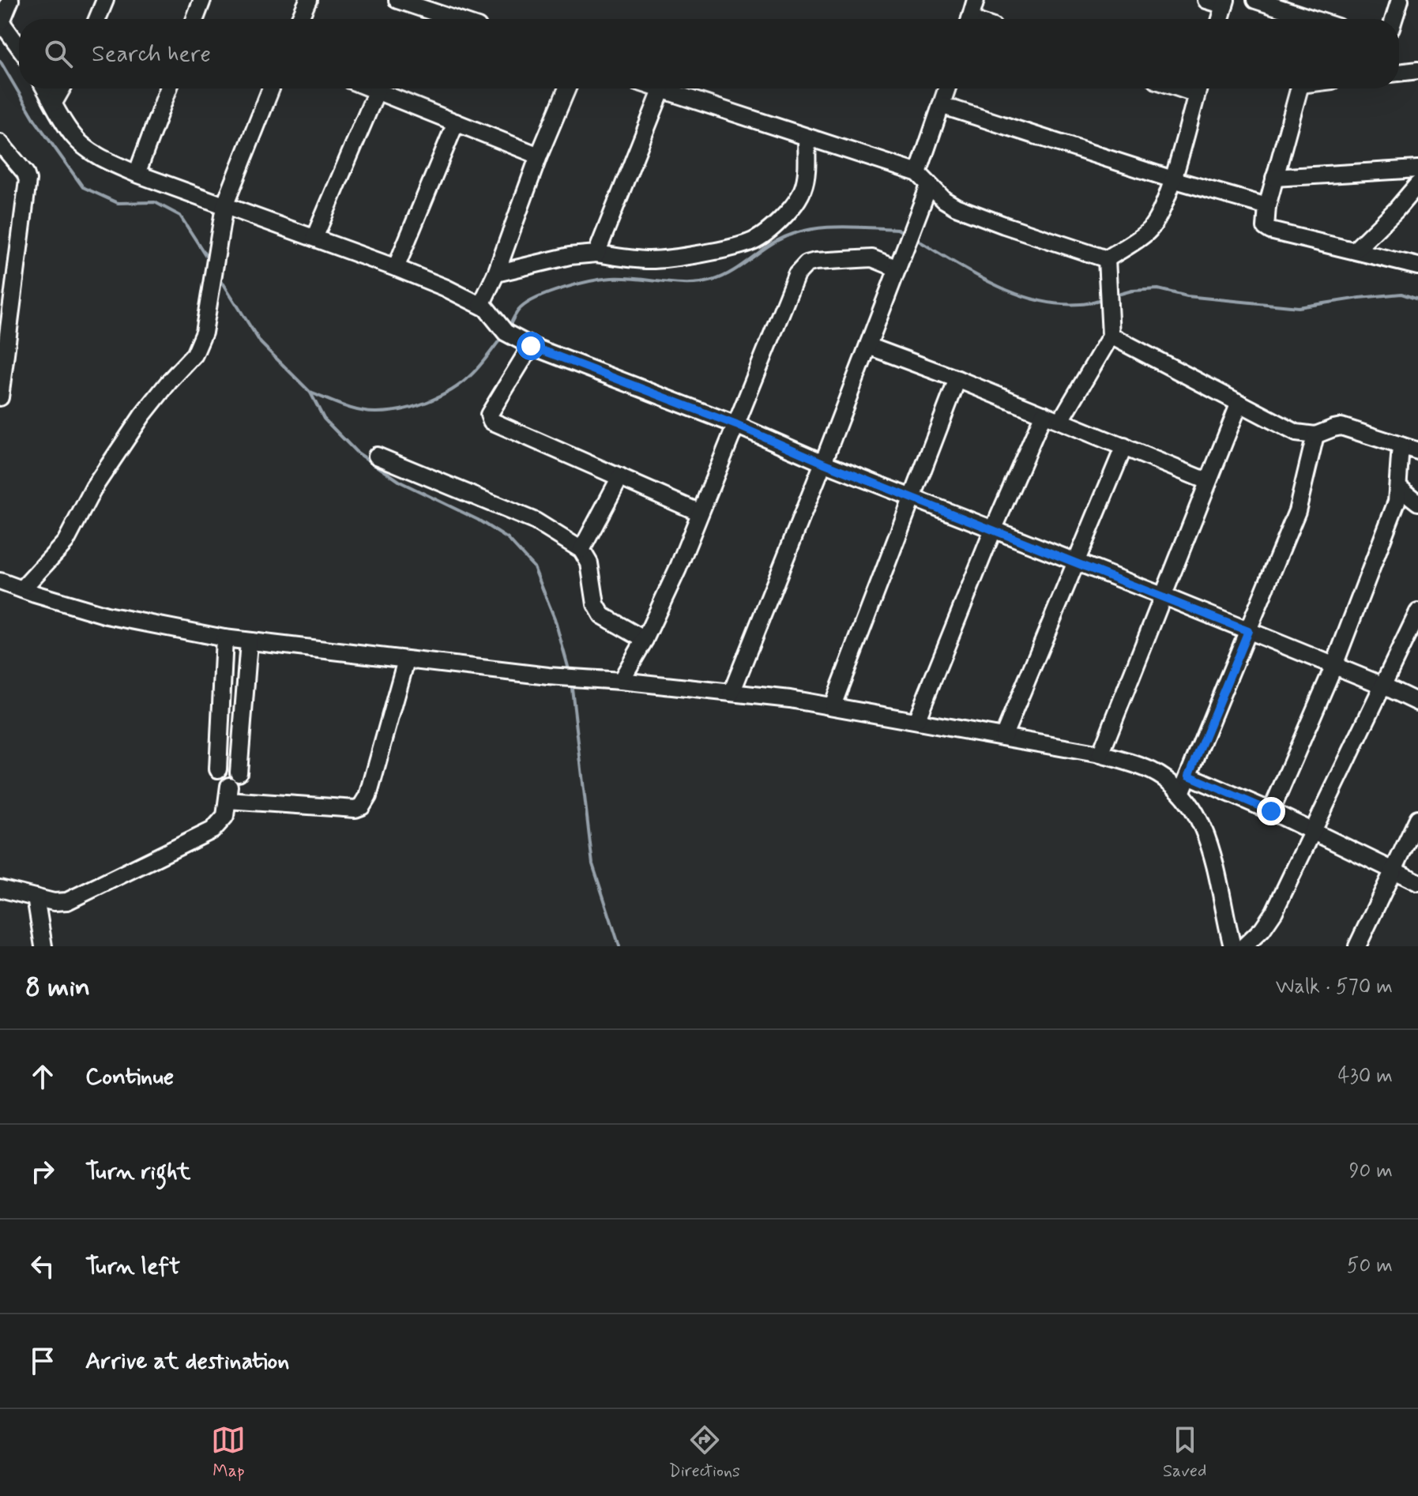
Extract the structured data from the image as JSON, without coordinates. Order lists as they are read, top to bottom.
{
  "page": {
    "search": "Search here",
    "heading": ["8 min", "Walk · 570 m"],
    "list": [
      ["Continue", "430 m"],
      ["Turn right", "90 m"],
      ["Turn left", "50 m"],
      "Arrive at destination"
    ],
    "nav": ["Map", "Directions", "Saved"]
  }
}
